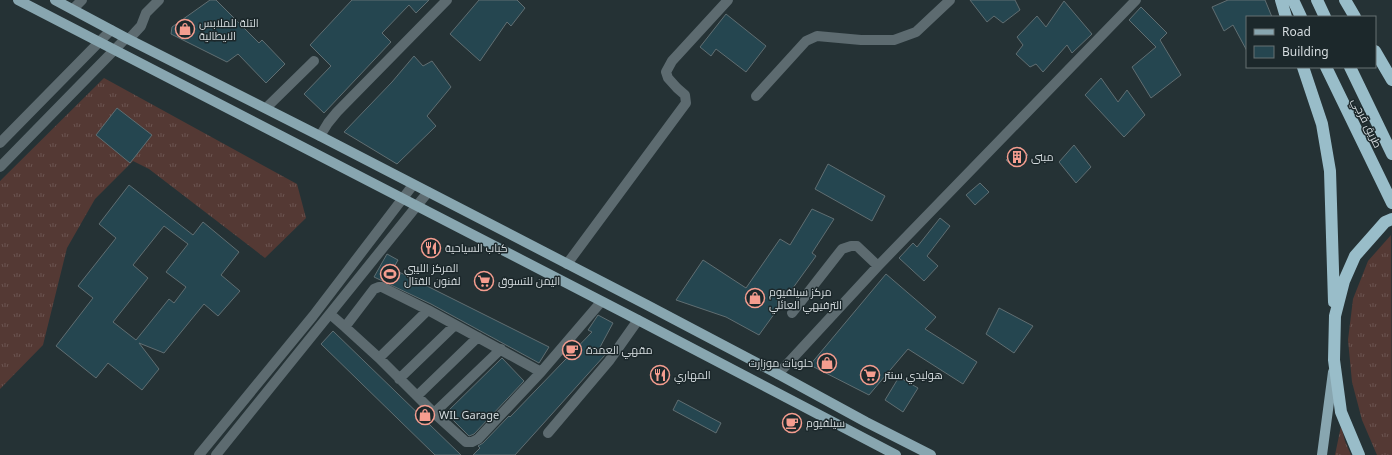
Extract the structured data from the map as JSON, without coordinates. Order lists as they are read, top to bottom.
{
  "streets": {
    "highway": ["طريق قرجي"]
  },
  "places": {
    "shop": [
      "التلة للملابس الايطالية",
      "مركز سيلفيوم الترفيهي العائلي",
      "حلويات موزارت",
      "WIL Garage"
    ],
    "building": ["مبنى"],
    "restaurant": ["كباب السياحية", "المهاري"],
    "sports": ["المركز الليبي لفنون القتال"],
    "supermarket": ["اليمن للتسوق", "هوليدي سنتر"],
    "cafe": ["مقهي العمدة", "سيلفيوم"]
  },
  "legend": ["Road", "Building"]
}
